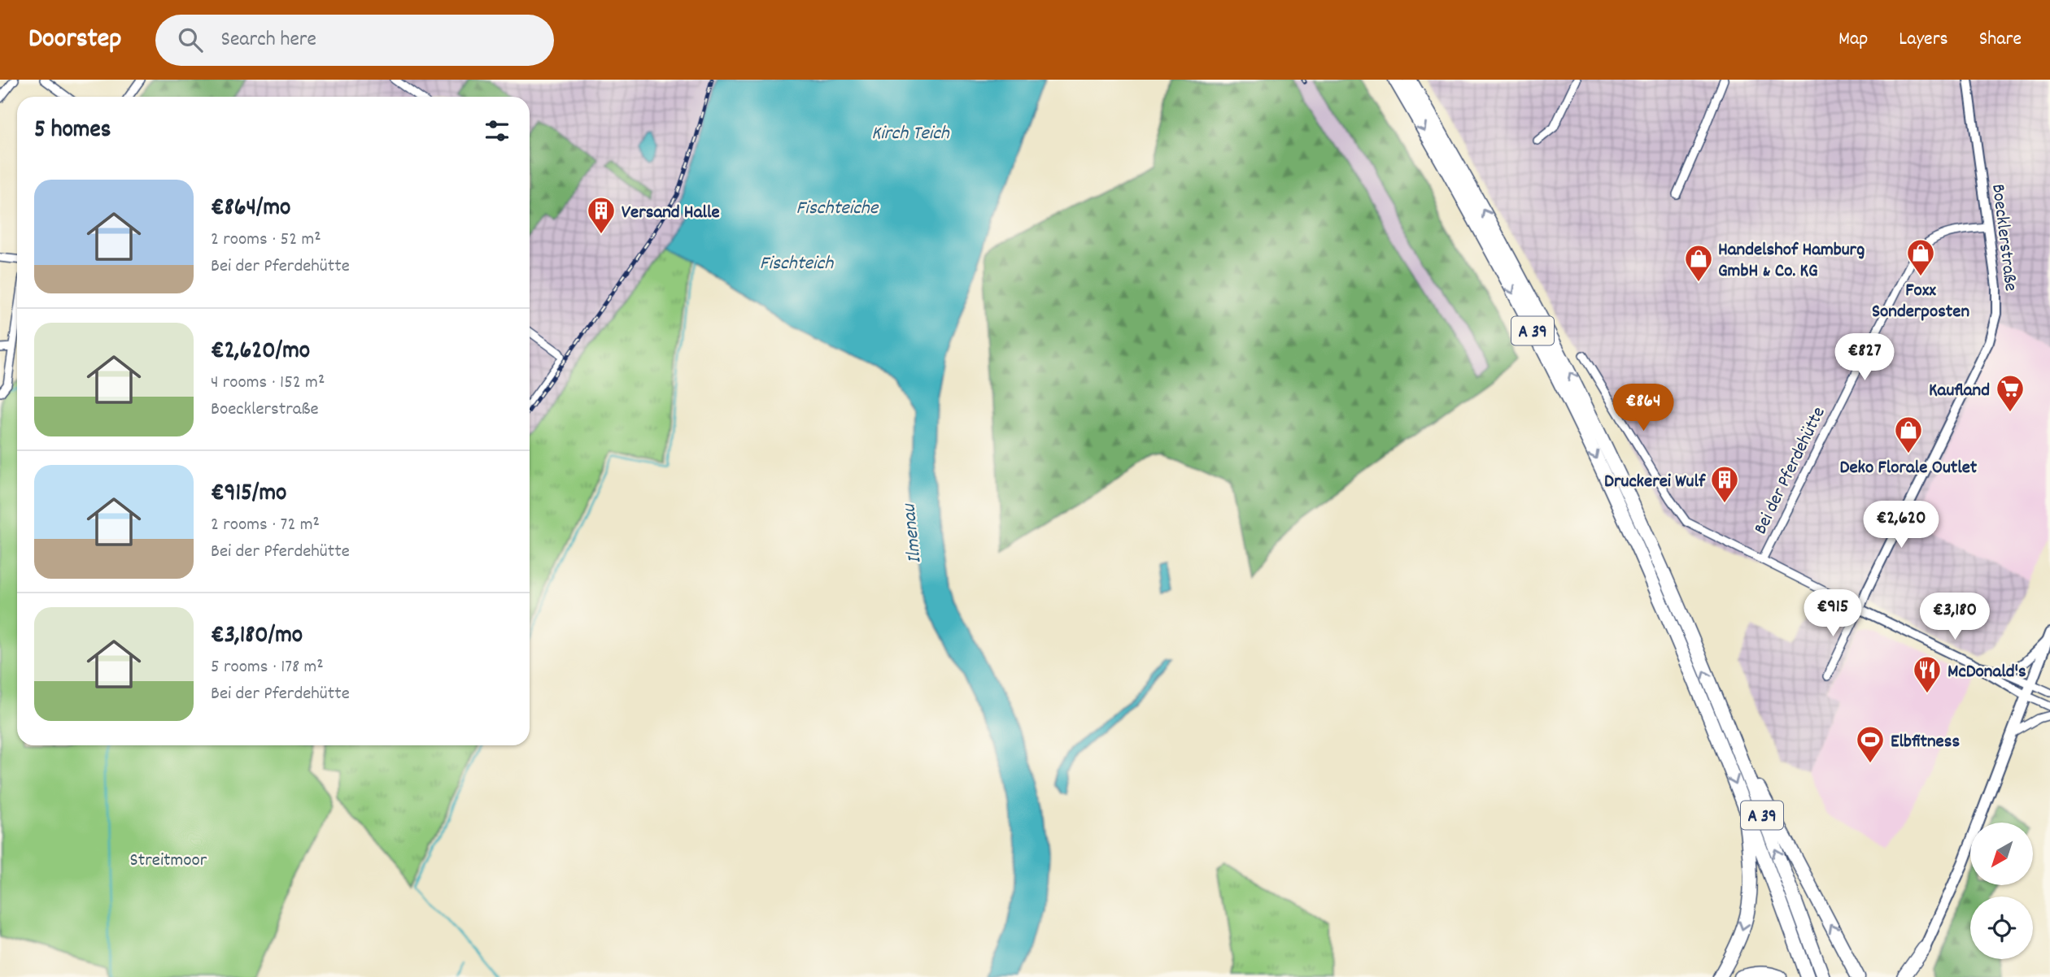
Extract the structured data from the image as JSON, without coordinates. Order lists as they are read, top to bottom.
{
  "streets": {
    "highway": ["A 39"],
    "street": ["Boecklerstraße", "Bei der Pferdehütte"]
  },
  "crossings": [
    ["Boecklerstraße", "Bei der Pferdehütte"]
  ],
  "water": [
    "Kirch Teich",
    "Fischteiche",
    "Fischteich",
    "Ilmenau"
  ],
  "parks": ["Streitmoor"],
  "places": {
    "building": ["Versand Halle", "Druckerei Wulf"],
    "shop": ["Foxx Sonderposten", "Handelshof Hamburg GmbH & Co. KG", "Deko Florale Outlet"],
    "supermarket": ["Kaufland"],
    "restaurant": ["McDonald's"],
    "sports": ["Elbfitness"]
  },
  "north": "bottom left",
  "page": {
    "header": "Doorstep",
    "search": "Search here",
    "nav": ["Map", "Layers", "Share"],
    "heading": "5 homes",
    "list": [
      {
        "name": "€864/mo",
        "note": "2 rooms · 52 m² · Bei der Pferdehütte"
      },
      {
        "name": "€2,620/mo",
        "note": "4 rooms · 152 m² · Boecklerstraße"
      },
      {
        "name": "€915/mo",
        "note": "2 rooms · 72 m² · Bei der Pferdehütte"
      },
      {
        "name": "€3,180/mo",
        "note": "5 rooms · 178 m² · Bei der Pferdehütte"
      }
    ],
    "price": [
      "€827",
      "€864",
      "€2,620",
      "€915",
      "€3,180"
    ]
  }
}
